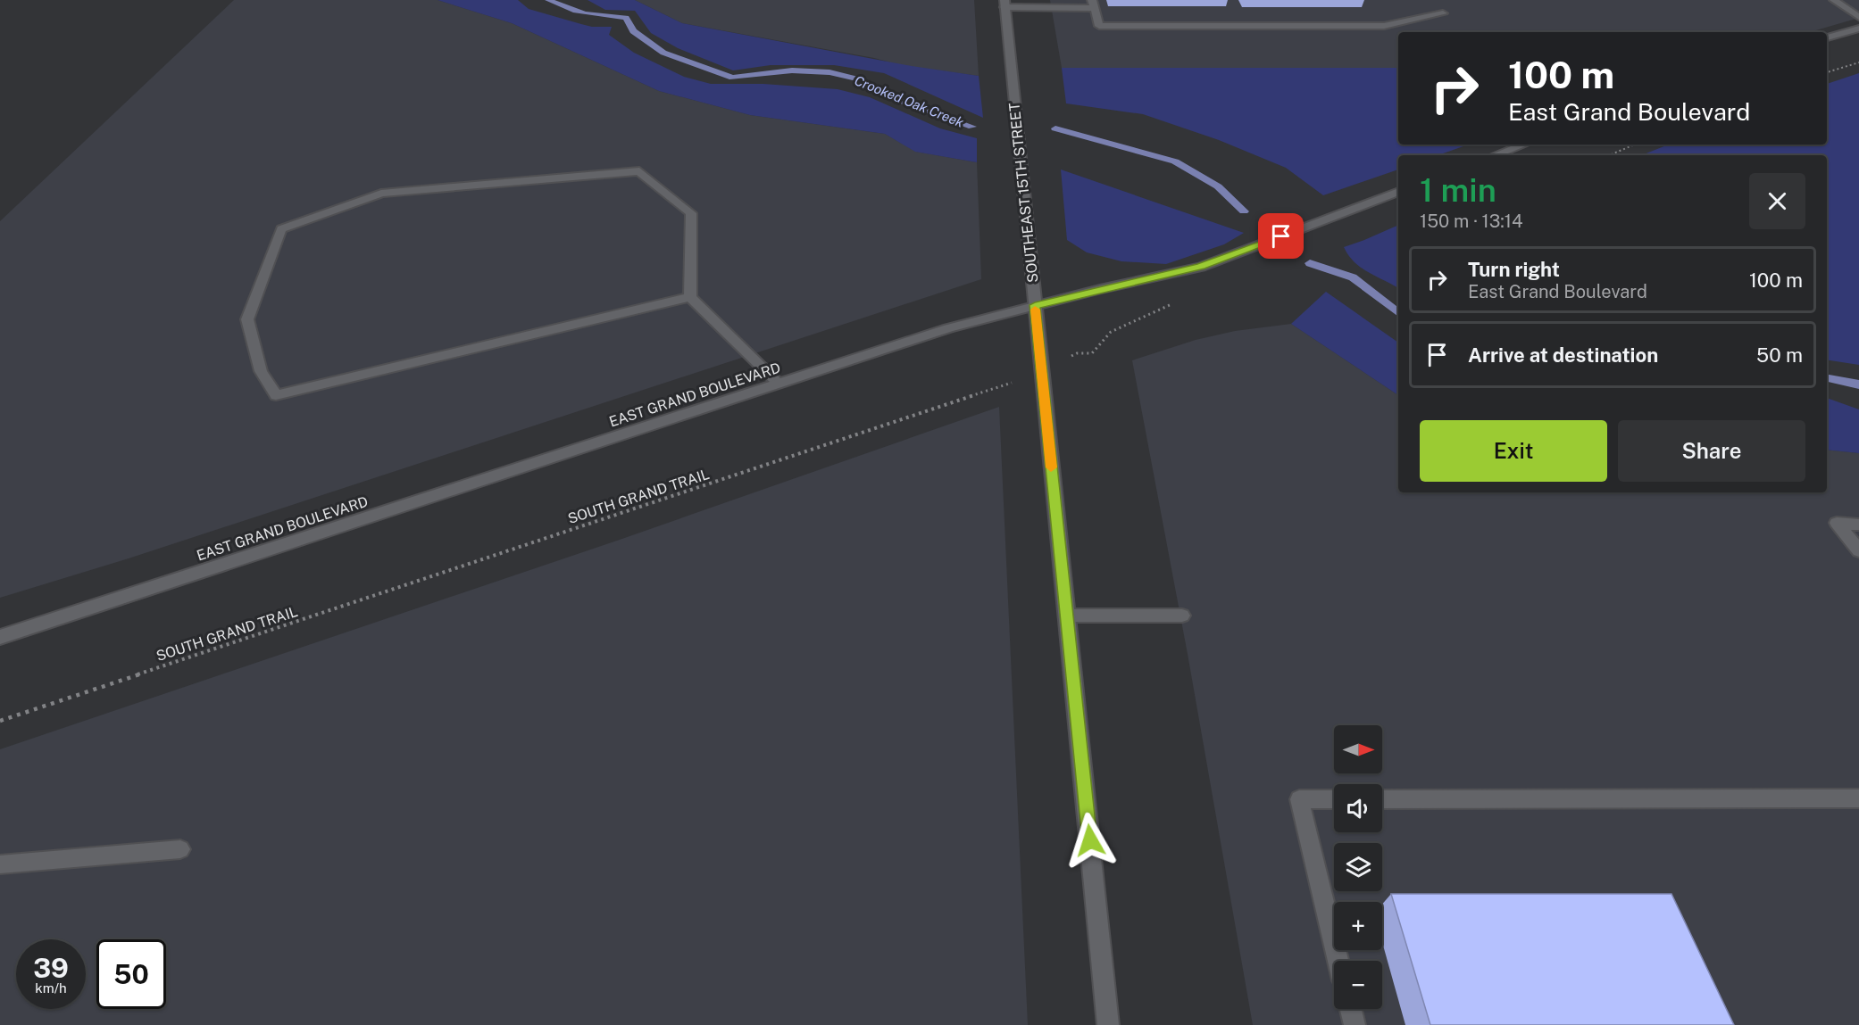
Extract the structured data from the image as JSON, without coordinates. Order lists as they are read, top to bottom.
{
  "streets": {
    "street": ["SOUTHEAST 15TH STREET", "EAST GRAND BOULEVARD"],
    "path": ["SOUTH GRAND TRAIL"]
  },
  "crossings": [
    ["SOUTHEAST 15TH STREET", "EAST GRAND BOULEVARD"],
    ["SOUTHEAST 15TH STREET", "SOUTH GRAND TRAIL"]
  ],
  "water": ["Crooked Oak Creek"],
  "north": "right",
  "page": {
    "turn": ["100 m", "East Grand Boulevard"],
    "heading": ["1 min", "150 m · 13:14"],
    "list": [
      {
        "name": "Turn right",
        "note": "East Grand Boulevard",
        "value": "100 m"
      },
      {
        "name": "Arrive at destination",
        "value": "50 m"
      }
    ],
    "buttons": ["Exit", "Share"],
    "map_buttons": ["+", "−"],
    "speed": "39 km/h",
    "limit": "50"
  }
}
